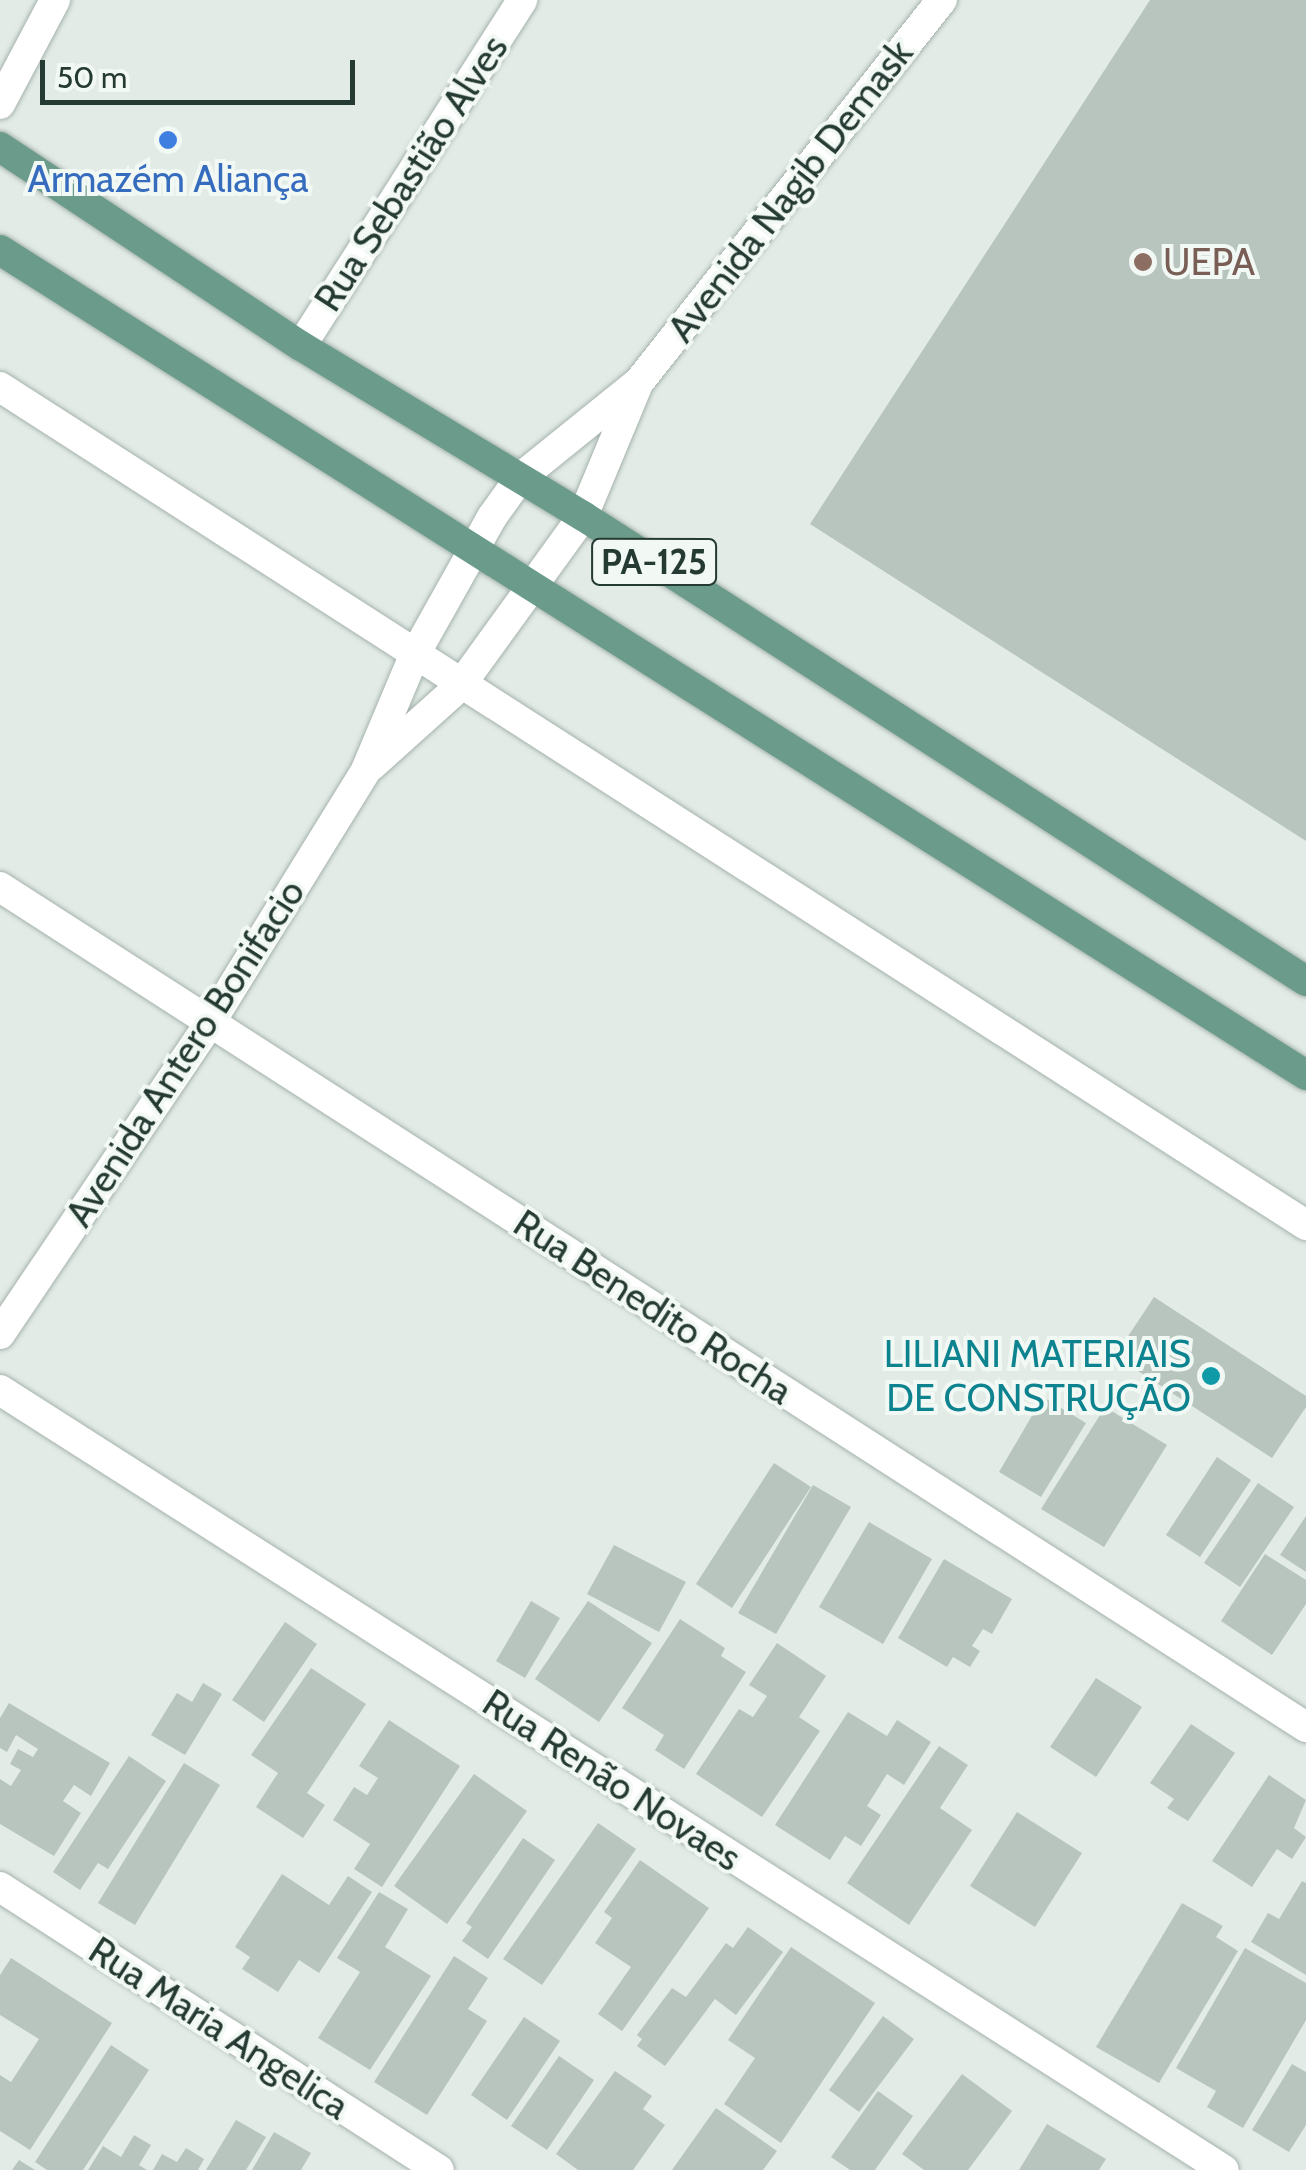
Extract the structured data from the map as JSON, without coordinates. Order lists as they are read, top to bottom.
{
  "streets": {
    "main road": ["PA-125"],
    "street": [
      "Rua Sebastião Alves",
      "Avenida Nagib Demask",
      "Avenida Antero Bonifacio",
      "Rua Benedito Rocha",
      "Rua Renão Novaes",
      "Rua Maria Angelica"
    ]
  },
  "crossings": [
    ["Rua Sebastião Alves", "PA-125"],
    ["Avenida Nagib Demask", "PA-125"],
    ["Avenida Nagib Demask", "Avenida Antero Bonifacio"],
    ["PA-125", "Avenida Antero Bonifacio"],
    ["Avenida Antero Bonifacio", "Rua Benedito Rocha"]
  ],
  "places": ["Armazém Aliança", "UEPA", "LILIANI MATERIAIS DE CONSTRUÇÃO"],
  "scale_bar": "50 m"
}
